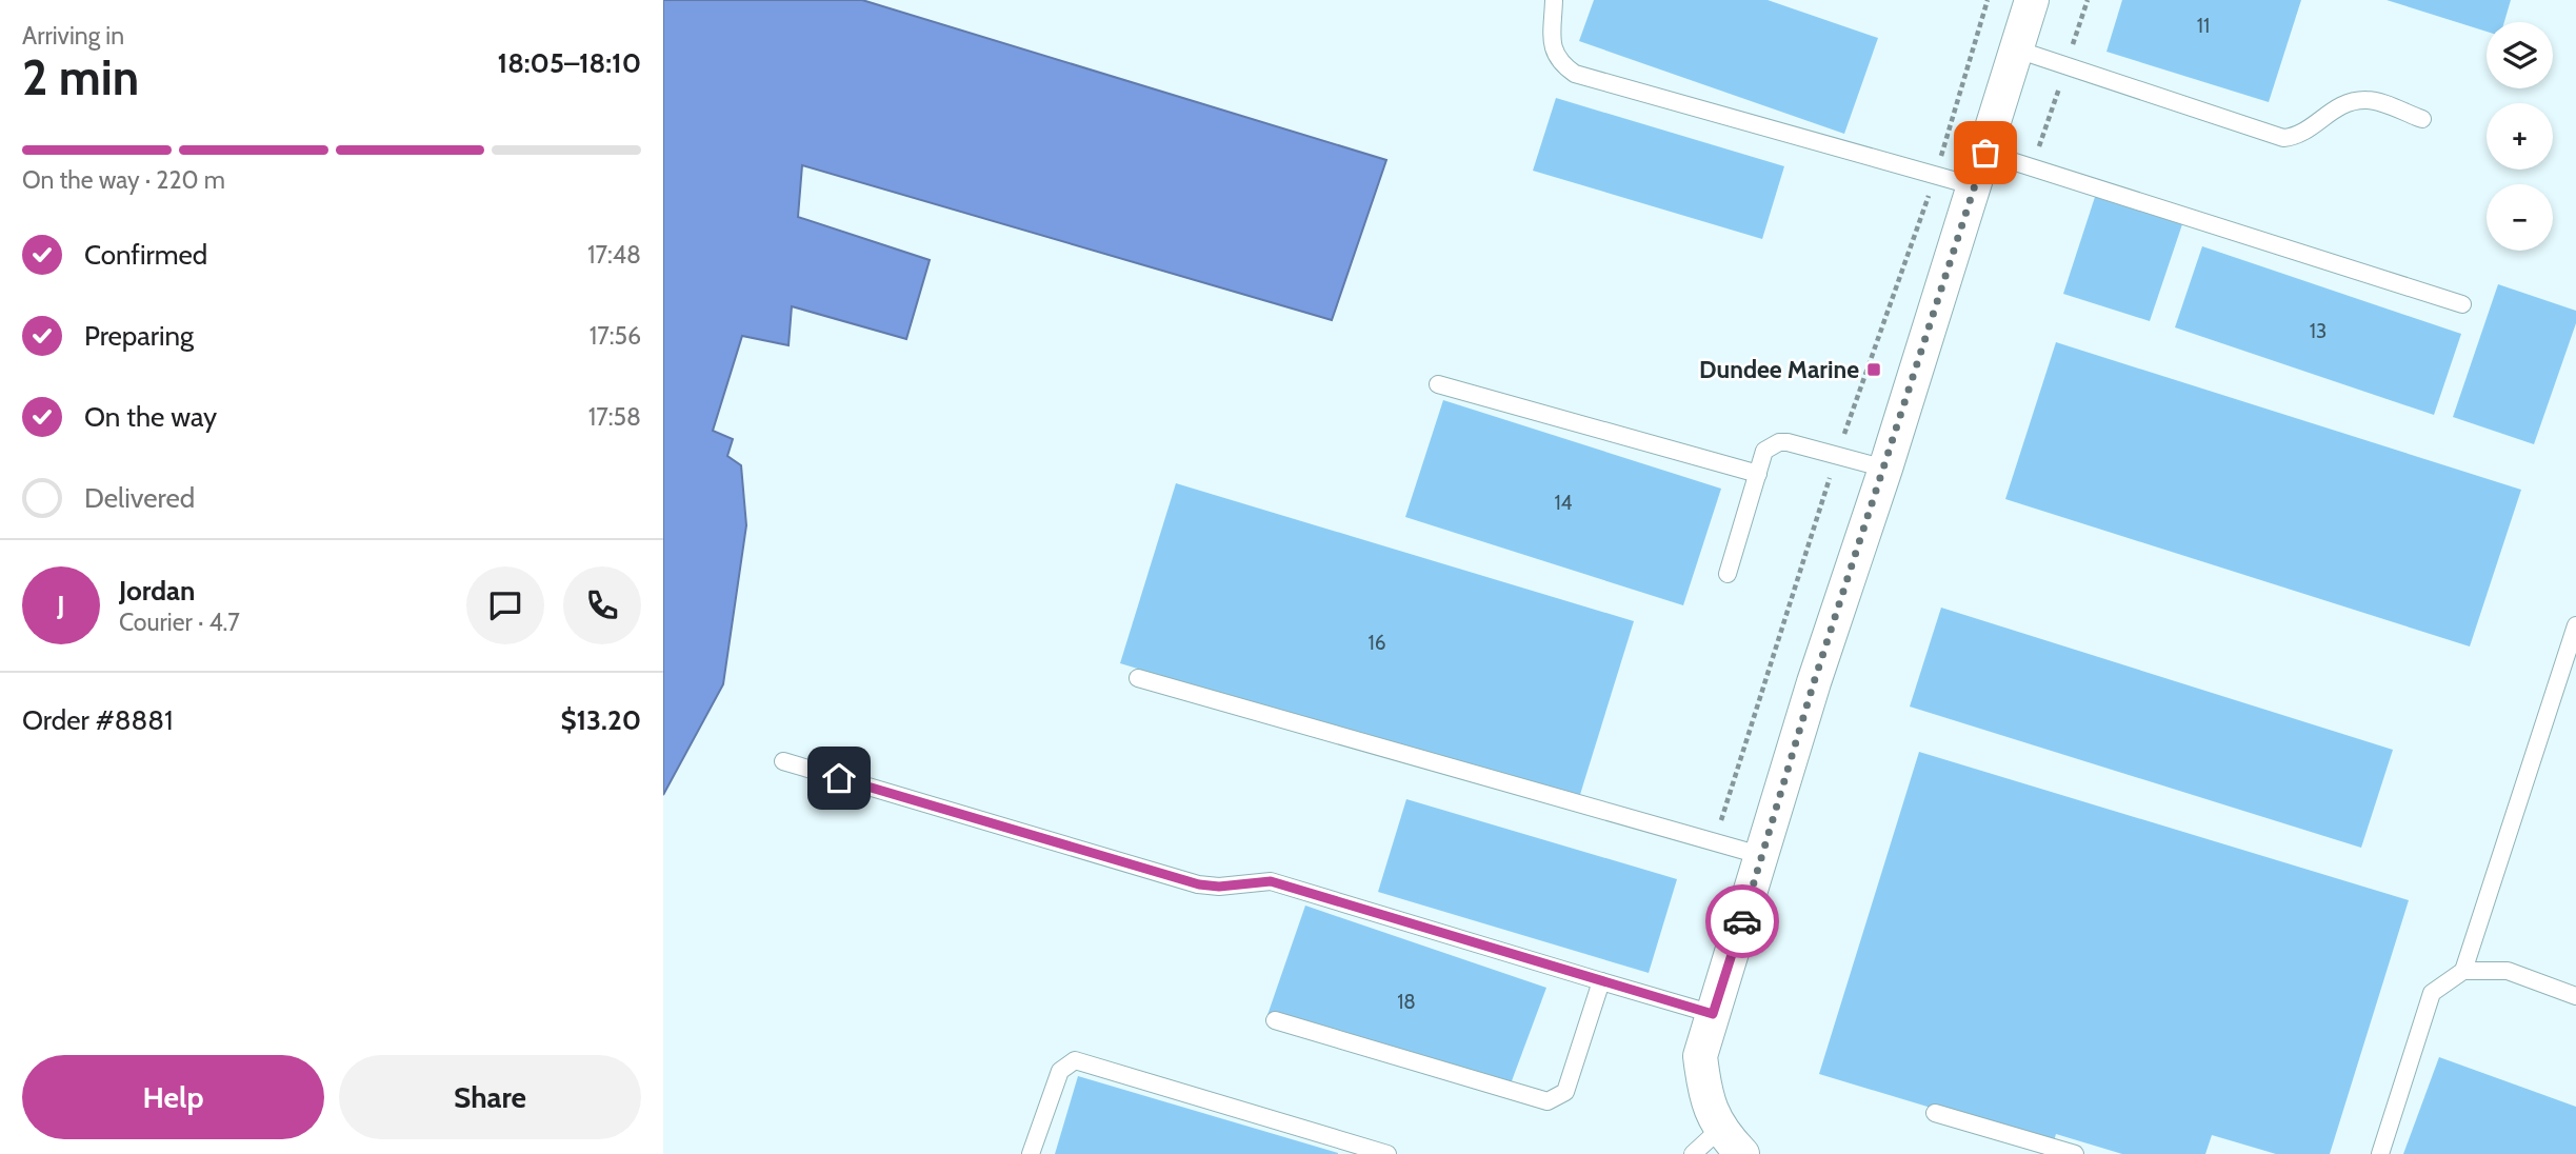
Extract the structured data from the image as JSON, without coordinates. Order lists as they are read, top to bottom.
{
  "places": {
    "transit": ["Dundee Marine"]
  },
  "house_numbers": [
    "11",
    "13",
    "14",
    "16",
    "18"
  ],
  "page": {
    "heading": ["2 min", "Arriving in", "18:05–18:10"],
    "panel": [
      "Jordan",
      "Courier · 4.7",
      "Order #8881",
      "$13.20"
    ],
    "map_buttons": ["+", "−"],
    "bar": "On the way · 220 m",
    "list": [
      ["Confirmed", "17:48"],
      ["Preparing", "17:56"],
      ["On the way", "17:58"],
      "Delivered"
    ],
    "round": "J",
    "buttons": ["Help", "Share"]
  }
}
